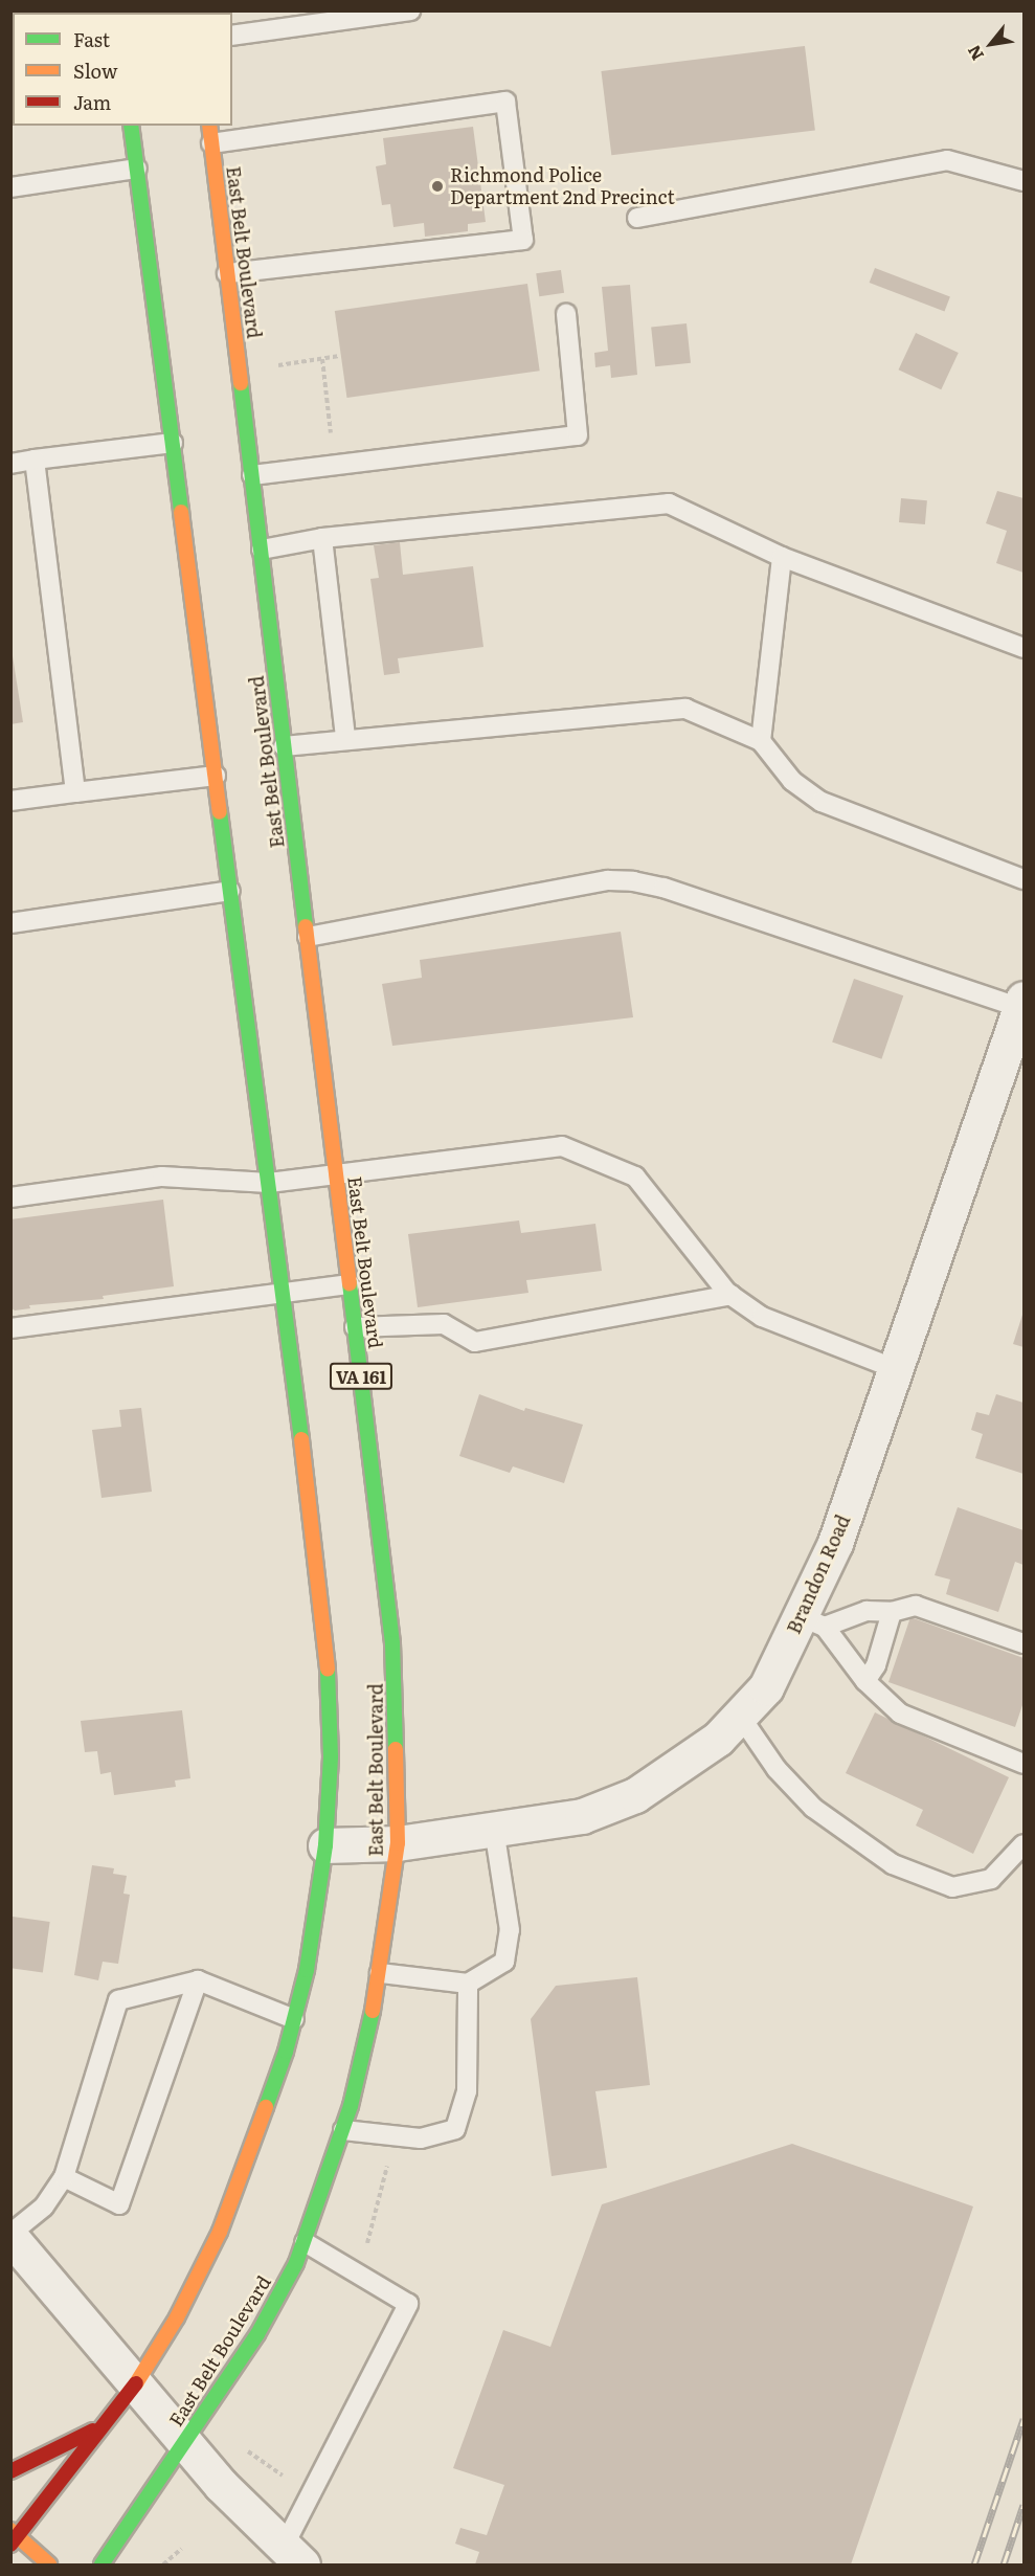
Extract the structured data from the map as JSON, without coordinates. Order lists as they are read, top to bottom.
{
  "streets": {
    "main road": ["East Belt Boulevard", "VA 161"],
    "street": ["Brandon Road"]
  },
  "crossings": [
    ["East Belt Boulevard", "Brandon Road"]
  ],
  "places": ["Richmond Police Department 2nd Precinct"],
  "legend": ["Fast", "Slow", "Jam"],
  "north": "bottom left"
}
